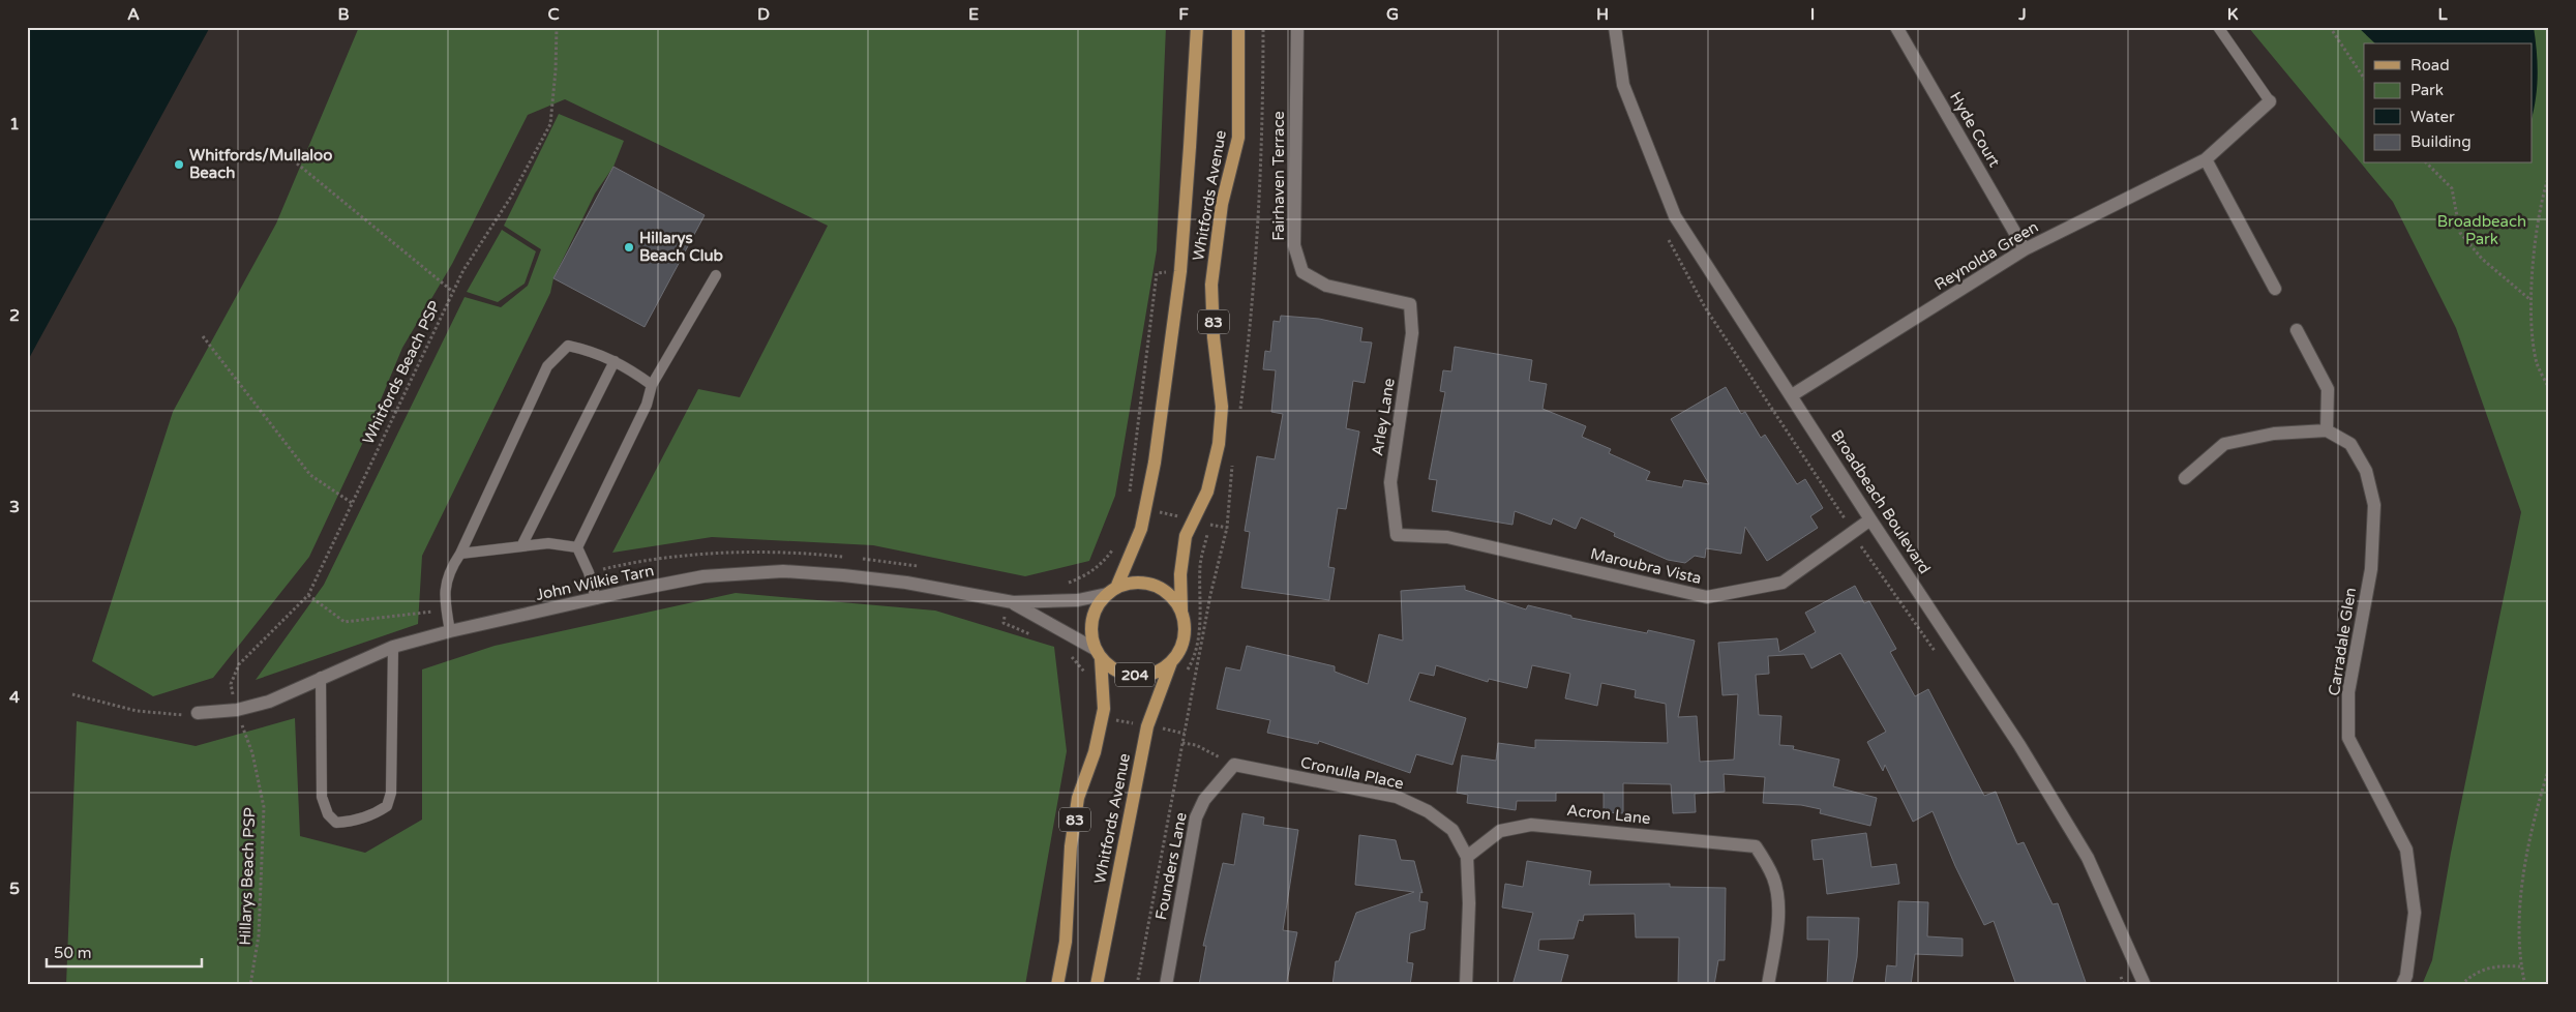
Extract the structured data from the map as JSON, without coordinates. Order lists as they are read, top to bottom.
{
  "streets": {
    "main road": ["Whitfords Avenue", "83", "204"],
    "street": [
      "Hyde Court",
      "Fairhaven Terrace",
      "Reynolda Green",
      "Arley Lane",
      "Broadbeach Boulevard",
      "Maroubra Vista",
      "John Wilkie Tarn",
      "Carradale Glen",
      "Cronulla Place",
      "Acron Lane",
      "Founders Lane"
    ],
    "path": ["Whitfords Beach PSP", "Hillarys Beach PSP"]
  },
  "crossings": [
    ["Hyde Court", "Reynolda Green"],
    ["Fairhaven Terrace", "Arley Lane"],
    ["Whitfords Avenue", "83"],
    ["Whitfords Avenue", "John Wilkie Tarn"],
    ["Whitfords Avenue", "204"],
    ["Reynolda Green", "Broadbeach Boulevard"],
    ["83", "John Wilkie Tarn"],
    ["83", "204"],
    ["Whitfords Beach PSP", "John Wilkie Tarn"],
    ["Whitfords Beach PSP", "Hillarys Beach PSP"],
    ["Arley Lane", "Maroubra Vista"],
    ["Broadbeach Boulevard", "Maroubra Vista"],
    ["John Wilkie Tarn", "204"],
    ["John Wilkie Tarn", "Hillarys Beach PSP"],
    ["Cronulla Place", "Acron Lane"],
    ["Cronulla Place", "Founders Lane"]
  ],
  "parks": ["Broadbeach Park"],
  "places": ["Whitfords/Mullaloo Beach", "Hillarys Beach Club"],
  "legend": [
    "Road",
    "Park",
    "Water",
    "Building"
  ],
  "scale_bar": "50 m",
  "grid": {
    "columns": [
      "A",
      "B",
      "C",
      "D",
      "E",
      "F",
      "G",
      "H",
      "I",
      "J",
      "K",
      "L"
    ],
    "rows": [
      "1",
      "2",
      "3",
      "4",
      "5"
    ]
  }
}
